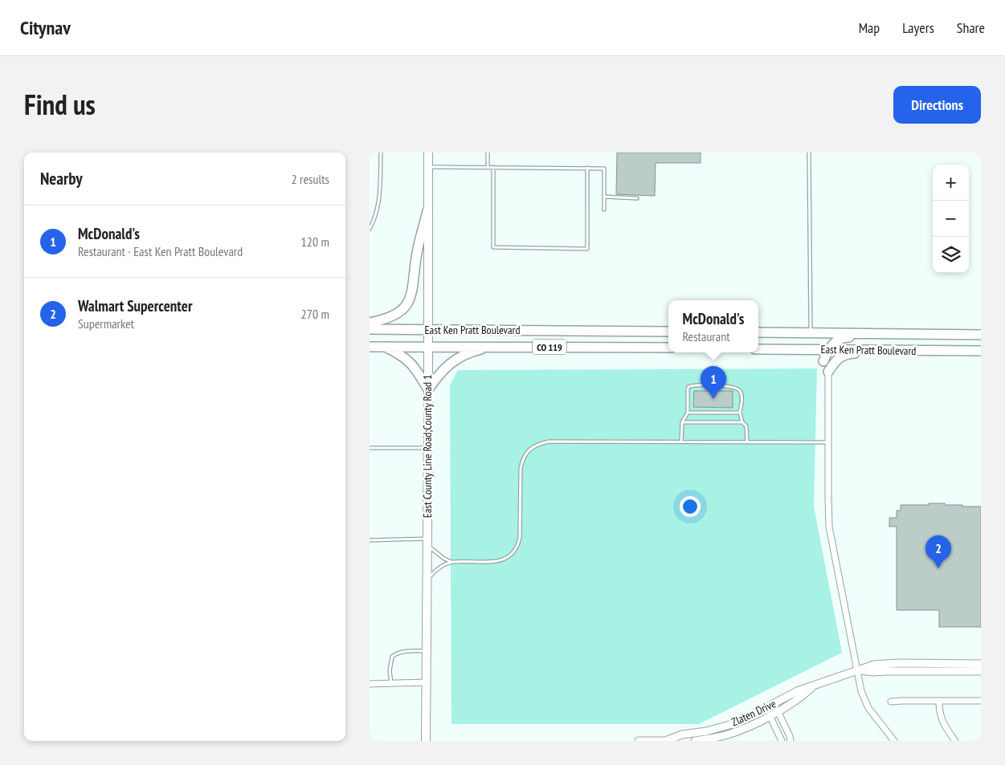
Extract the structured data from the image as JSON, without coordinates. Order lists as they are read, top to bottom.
{
  "streets": {
    "highway": ["East Ken Pratt Boulevard", "CO 119"],
    "main road": ["East County Line Road;County Road 1"],
    "street": ["Zlaten Drive"]
  },
  "crossings": [
    ["East Ken Pratt Boulevard", "East County Line Road;County Road 1"]
  ],
  "page": {
    "header": "Citynav",
    "nav": ["Map", "Layers", "Share"],
    "title": "Find us",
    "buttons": "Directions",
    "heading": ["Nearby", "2 results"],
    "map_buttons": ["+", "−"],
    "list": [
      {
        "mark": "1",
        "name": "McDonald's",
        "note": "Restaurant · East Ken Pratt Boulevard",
        "value": "120 m"
      },
      {
        "mark": "2",
        "name": "Walmart Supercenter",
        "note": "Supermarket",
        "value": "270 m"
      }
    ],
    "popup": ["McDonald's", "Restaurant"],
    "pins": ["1", "2"]
  }
}
